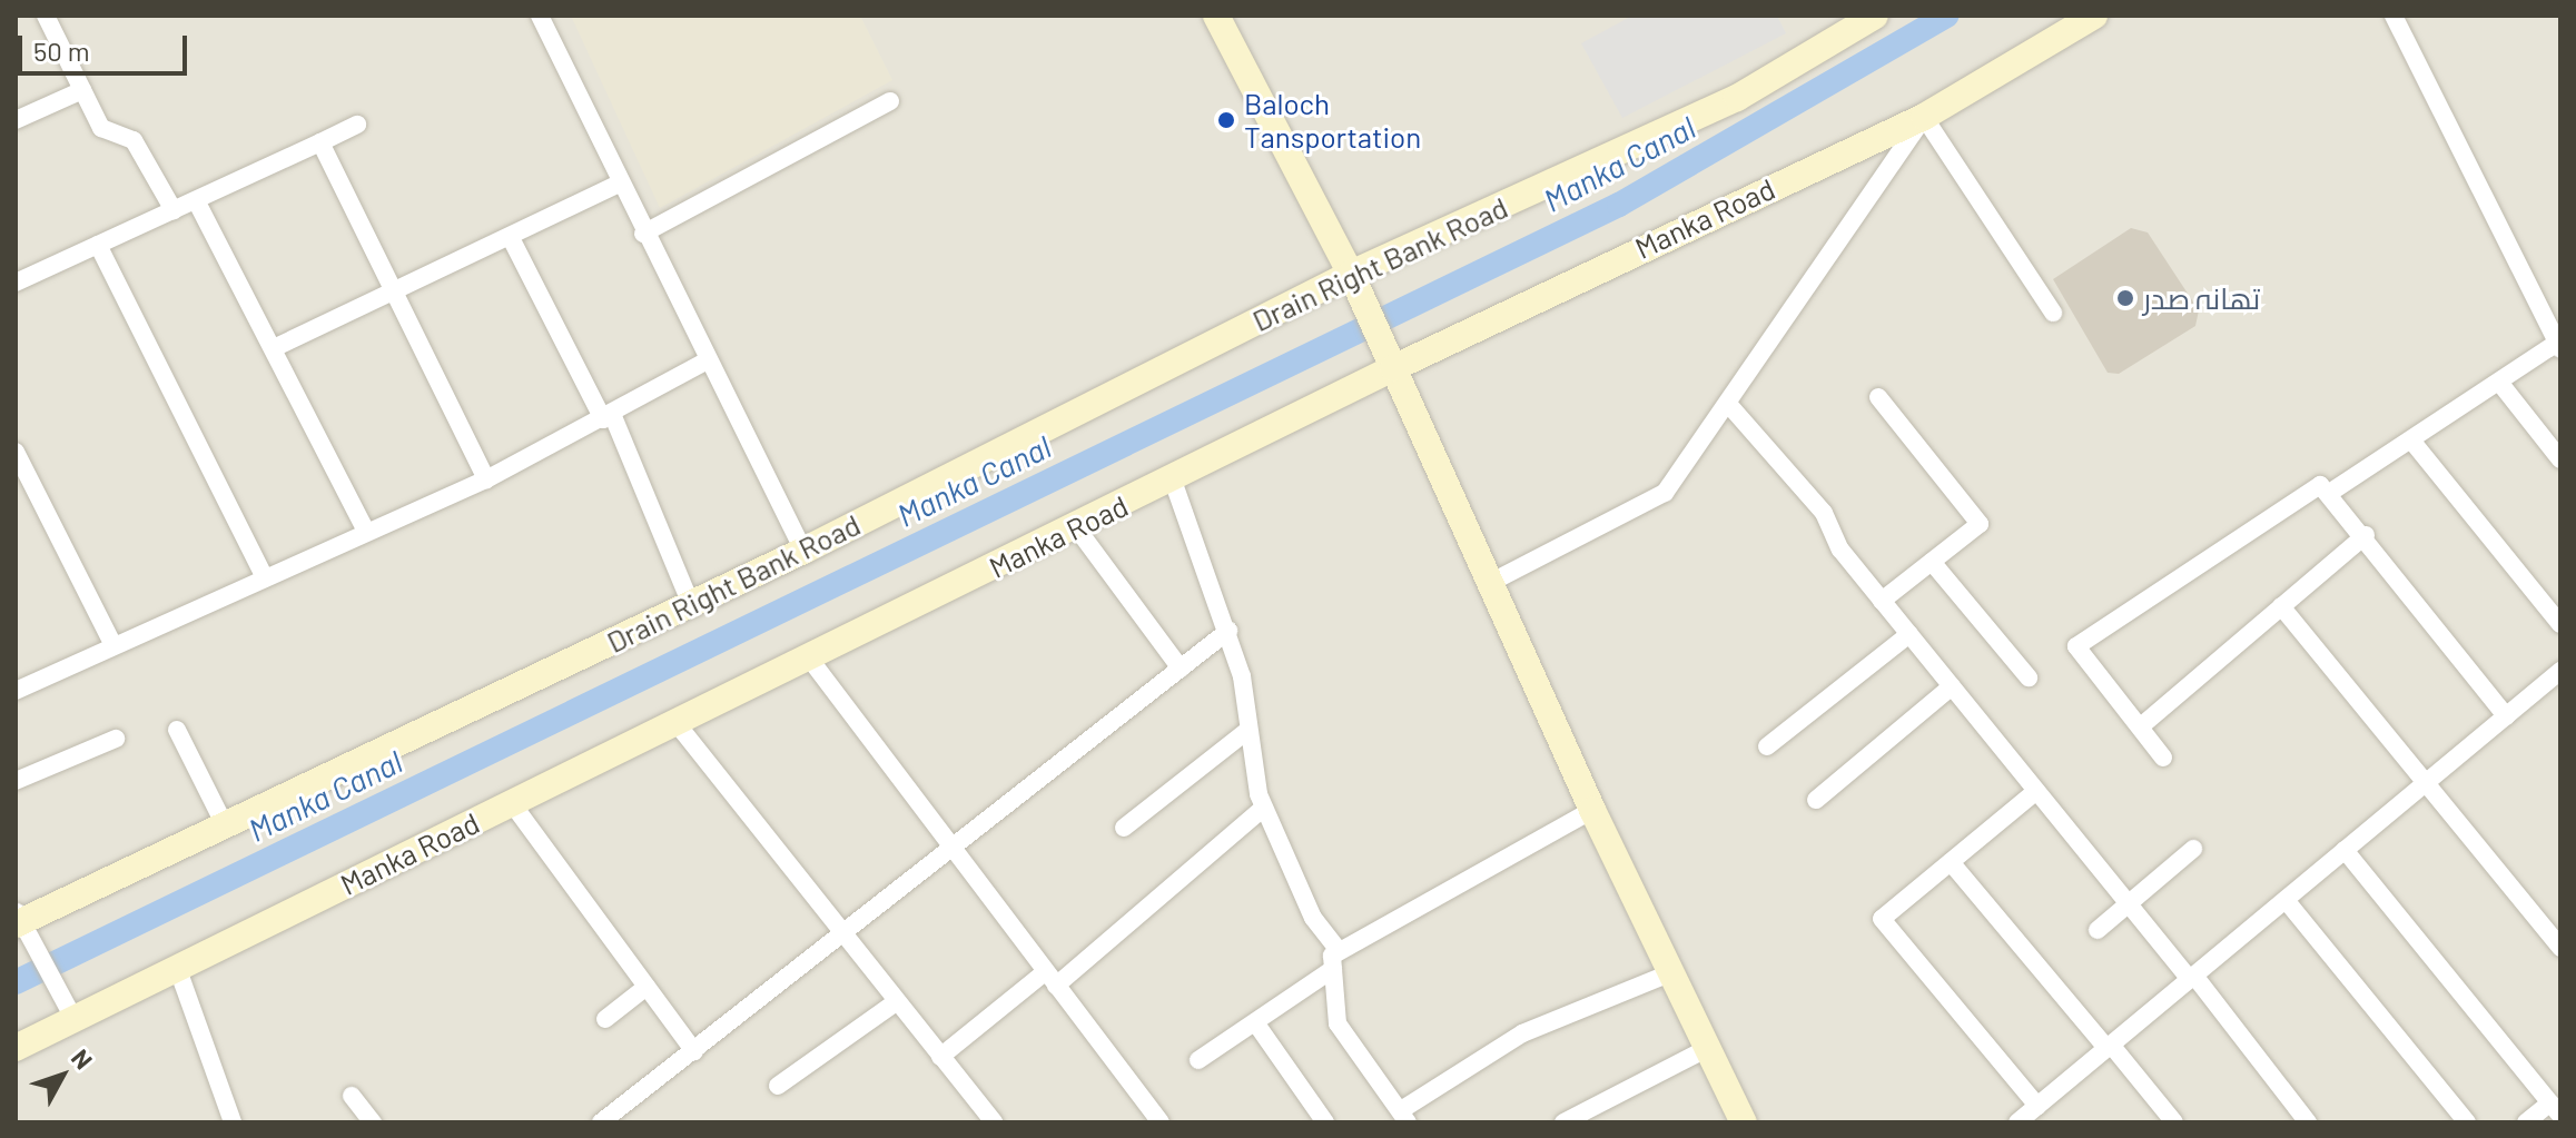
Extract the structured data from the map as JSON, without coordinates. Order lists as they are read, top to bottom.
{
  "streets": {
    "main road": ["Manka Road", "Drain Right Bank Road"]
  },
  "water": ["Manka Canal"],
  "places": ["Baloch Tansportation", "تھانہ صدر"],
  "scale_bar": "50 m",
  "north": "top right"
}
